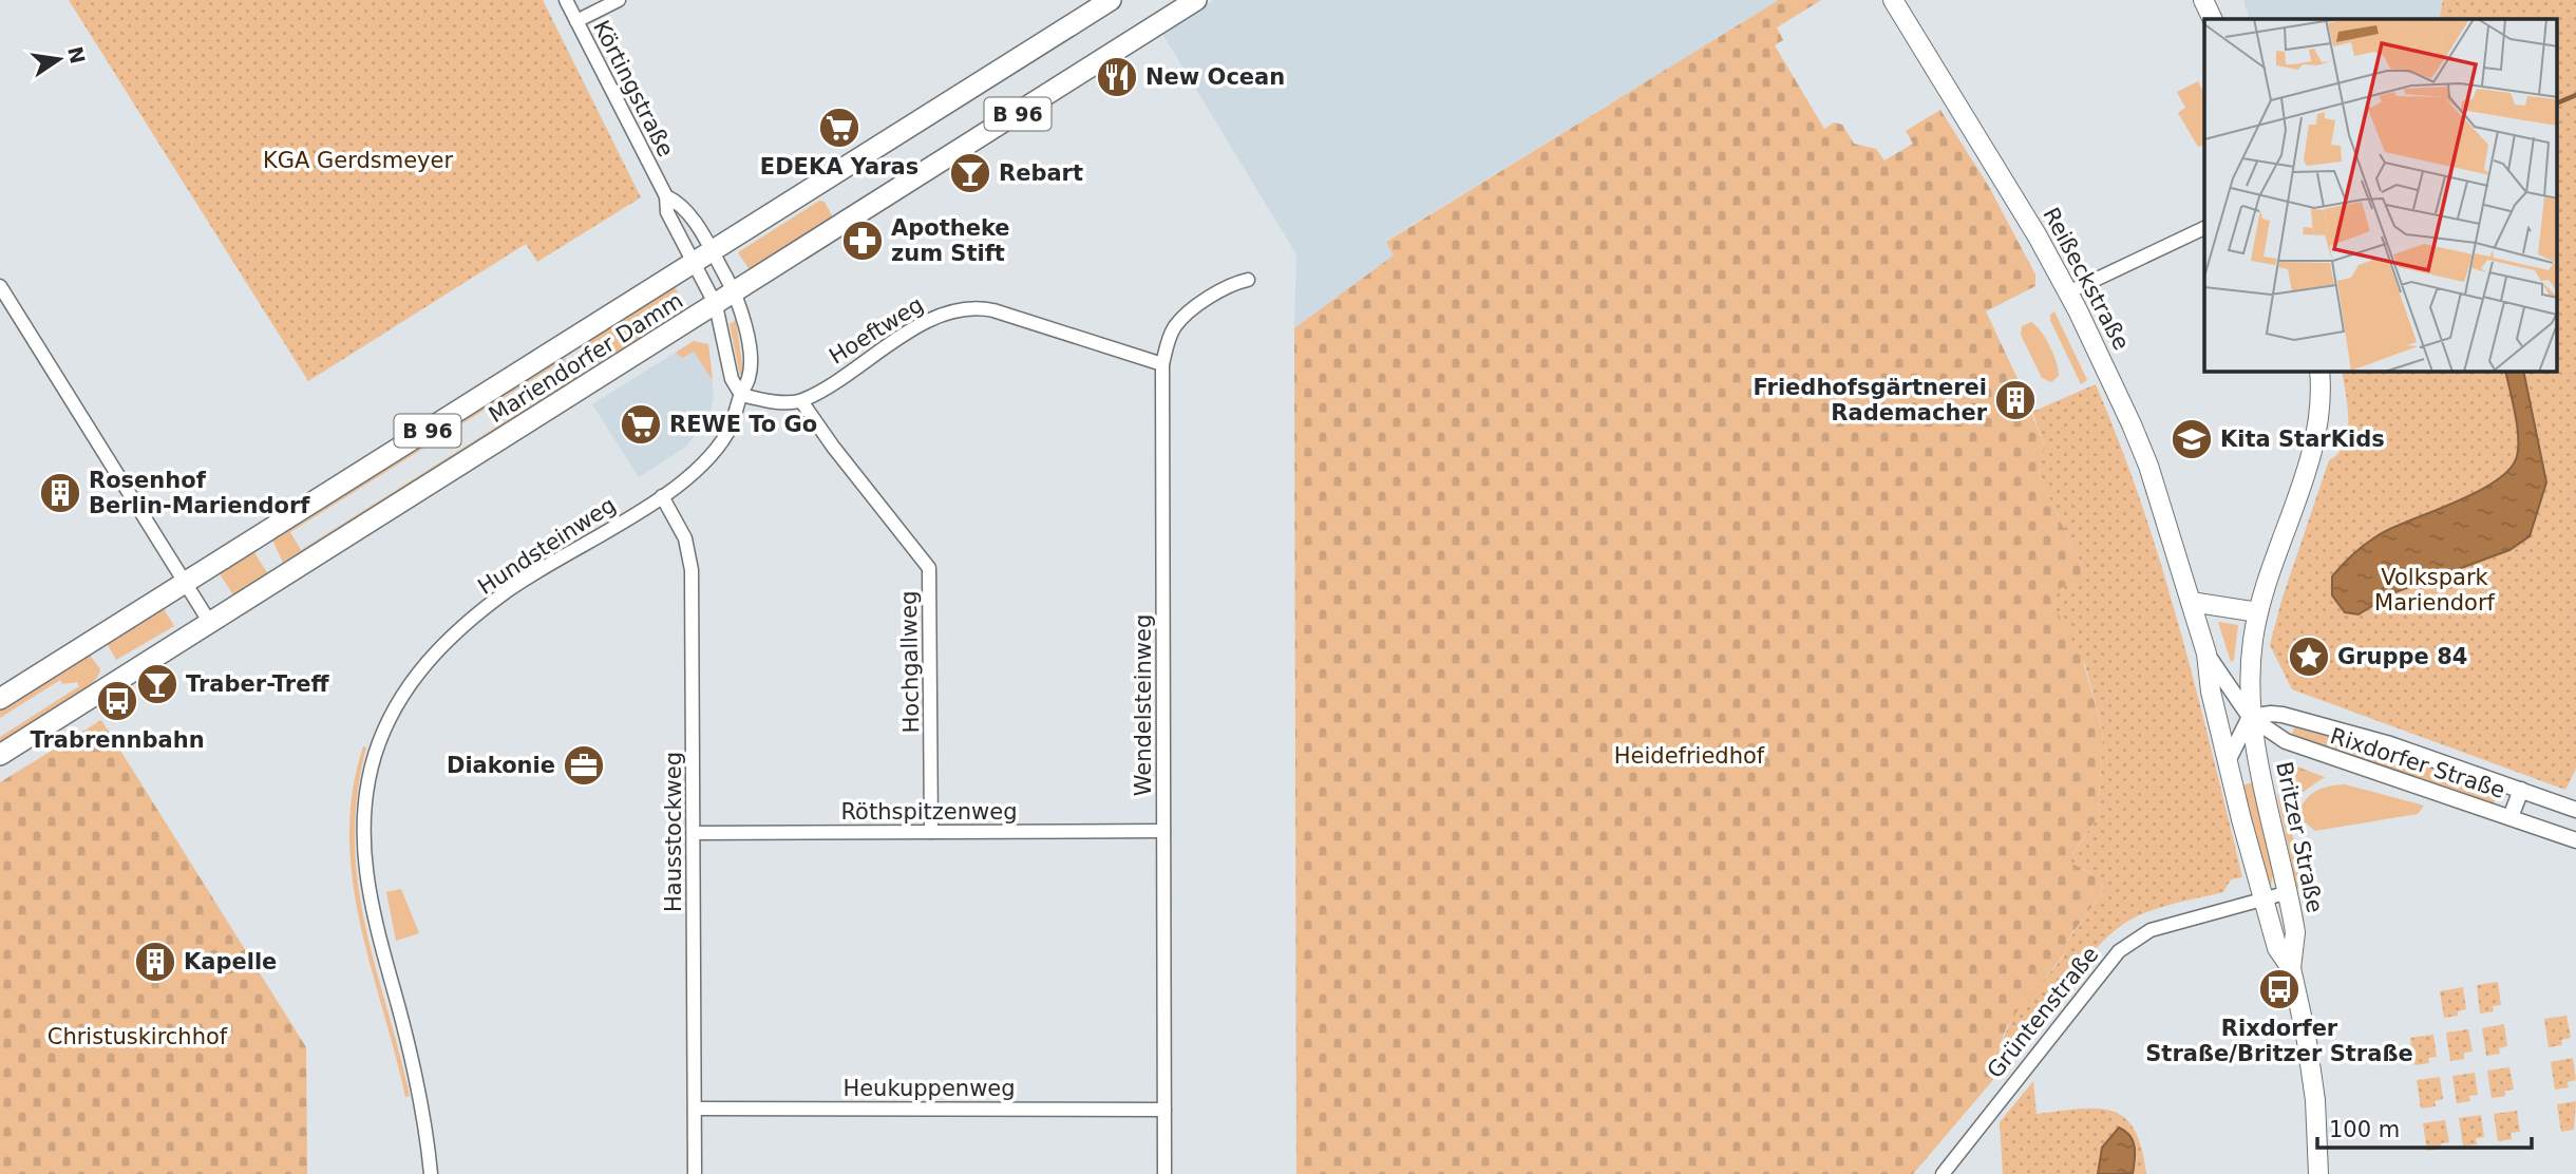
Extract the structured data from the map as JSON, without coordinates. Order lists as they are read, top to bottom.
{
  "streets": {
    "main road": [
      "B 96",
      "Reißeckstraße",
      "Mariendorfer Damm",
      "Britzer Straße"
    ],
    "street": [
      "Körtingstraße",
      "Hoeftweg",
      "Hundsteinweg",
      "Hochgallweg",
      "Wendelsteinweg",
      "Rixdorfer Straße",
      "Röthspitzenweg",
      "Hausstockweg",
      "Grüntenstraße",
      "Heukuppenweg"
    ]
  },
  "crossings": [
    ["Körtingstraße", "Mariendorfer Damm"],
    ["Körtingstraße", "Hundsteinweg"],
    ["Reißeckstraße", "Britzer Straße"],
    ["Hoeftweg", "Hochgallweg"],
    ["Hoeftweg", "Wendelsteinweg"],
    ["Mariendorfer Damm", "Hundsteinweg"],
    ["Hundsteinweg", "Hausstockweg"],
    ["Hochgallweg", "Röthspitzenweg"],
    ["Wendelsteinweg", "Röthspitzenweg"],
    ["Wendelsteinweg", "Heukuppenweg"],
    ["Rixdorfer Straße", "Britzer Straße"],
    ["Röthspitzenweg", "Hausstockweg"],
    ["Hausstockweg", "Heukuppenweg"],
    ["Britzer Straße", "Grüntenstraße"]
  ],
  "parks": [
    "KGA Gerdsmeyer",
    "Volkspark Mariendorf",
    "Heidefriedhof",
    "Christuskirchhof"
  ],
  "places": {
    "restaurant": ["New Ocean"],
    "supermarket": ["EDEKA Yaras", "REWE To Go"],
    "bar": ["Rebart", "Traber-Treff"],
    "pharmacy": ["Apotheke zum Stift"],
    "building": ["Friedhofsgärtnerei Rademacher", "Rosenhof Berlin-Mariendorf", "Kapelle"],
    "school or university": ["Kita StarKids"],
    "place": ["Gruppe 84"],
    "bus stop": ["Trabrennbahn", "Rixdorfer Straße/Britzer Straße"],
    "office": ["Diakonie"]
  },
  "scale_bar": "100 m",
  "north": "right"
}
